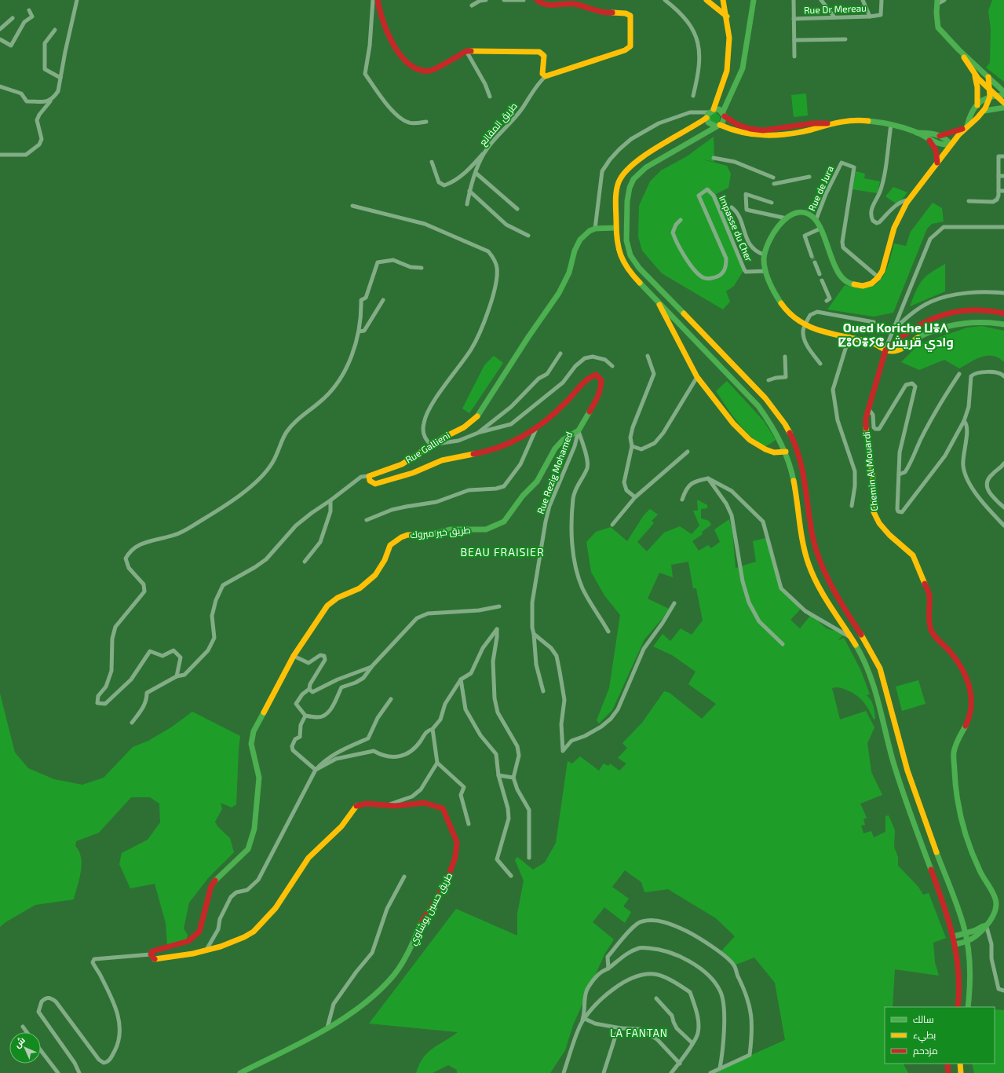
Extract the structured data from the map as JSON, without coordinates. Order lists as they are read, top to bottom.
{
  "streets": {
    "main road": [
      "Rue Gallieni",
      "Chemin Al Mouardi",
      "طريق خير مبروك",
      "طريق حسين بوشاوي"
    ],
    "street": [
      "Rue Dr Mereau",
      "طريق المقالع",
      "Rue de Jura",
      "Impasse du Cher",
      "Rue Rezig Mohamed"
    ]
  },
  "crossings": [
    ["Rue Gallieni", "طريق خير مبروك"],
    ["Rue Rezig Mohamed", "طريق خير مبروك"],
    ["طريق خير مبروك", "طريق حسين بوشاوي"]
  ],
  "districts": ["Oued Koriche ⵡⴻⴷ ⵇⵓⵔⴻⵢⵛ وادي قريش", "BEAU FRAISIER", "LA FANTAN"],
  "legend": ["سالك", "بطيء", "مزدحم"],
  "north": "top left"
}
